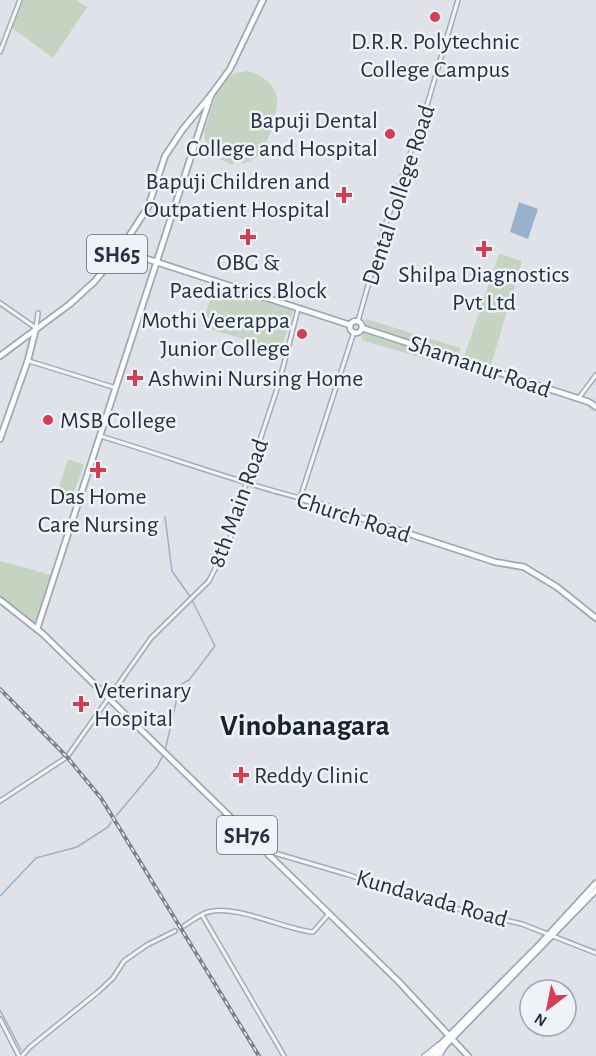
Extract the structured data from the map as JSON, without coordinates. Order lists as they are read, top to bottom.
{
  "streets": {
    "main road": [
      "SH65",
      "Shamanur Road",
      "Church Road",
      "SH76"
    ],
    "street": ["Dental College Road", "8th Main Road", "Kundavada Road"]
  },
  "crossings": [
    ["Dental College Road", "Shamanur Road"],
    ["8th Main Road", "Church Road"],
    ["8th Main Road", "SH76"],
    ["SH76", "Kundavada Road"]
  ],
  "districts": ["Vinobanagara"],
  "places": {
    "other": [
      "D.R.R. Polytechnic College Campus",
      "Bapuji Dental College and Hospital",
      "Mothi Veerappa Junior College",
      "MSB College"
    ],
    "health": [
      "Bapuji Children and Outpatient Hospital",
      "OBG & Paediatrics Block",
      "Shilpa Diagnostics Pvt Ltd",
      "Ashwini Nursing Home",
      "Das Home Care Nursing",
      "Veterinary Hospital",
      "Reddy Clinic"
    ]
  },
  "north": "bottom left"
}
